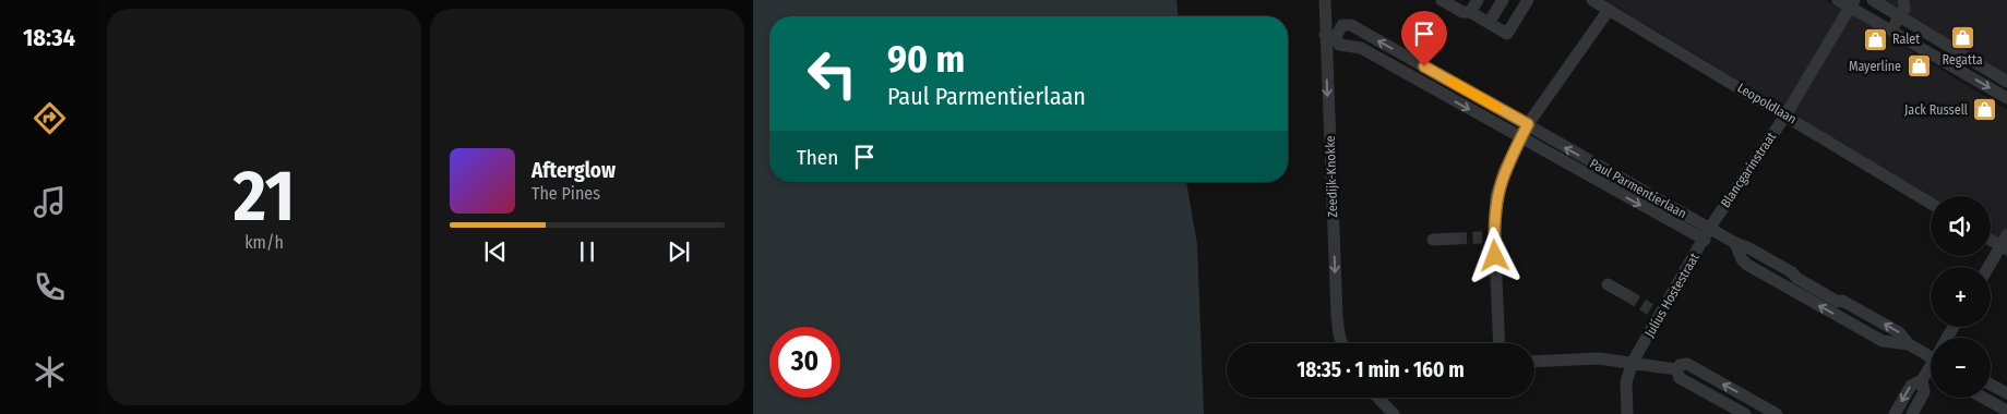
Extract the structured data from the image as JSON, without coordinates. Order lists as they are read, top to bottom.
{
  "streets": {
    "street": [
      "Leopoldlaan",
      "Blancgarinstraat",
      "Zeedijk-Knokke",
      "Paul Parmentierlaan",
      "Julius Hostestraat"
    ]
  },
  "crossings": [
    ["Leopoldlaan", "Blancgarinstraat"],
    ["Blancgarinstraat", "Paul Parmentierlaan"],
    ["Blancgarinstraat", "Julius Hostestraat"],
    ["Zeedijk-Knokke", "Paul Parmentierlaan"],
    ["Paul Parmentierlaan", "Julius Hostestraat"]
  ],
  "one_way": ["Zeedijk-Knokke"],
  "places": {
    "shop": [
      "Regatta",
      "Ralet",
      "Mayerline",
      "Jack Russell"
    ]
  },
  "page": {
    "tabs": "18:34",
    "tile": ["21", "km/h"],
    "turn": ["90 m", "Paul Parmentierlaan"],
    "then": "Then",
    "song": ["Afterglow", "The Pines"],
    "map_buttons": ["+", "−"],
    "limit": "30",
    "trip": "18:35 · 1 min · 160 m"
  }
}
